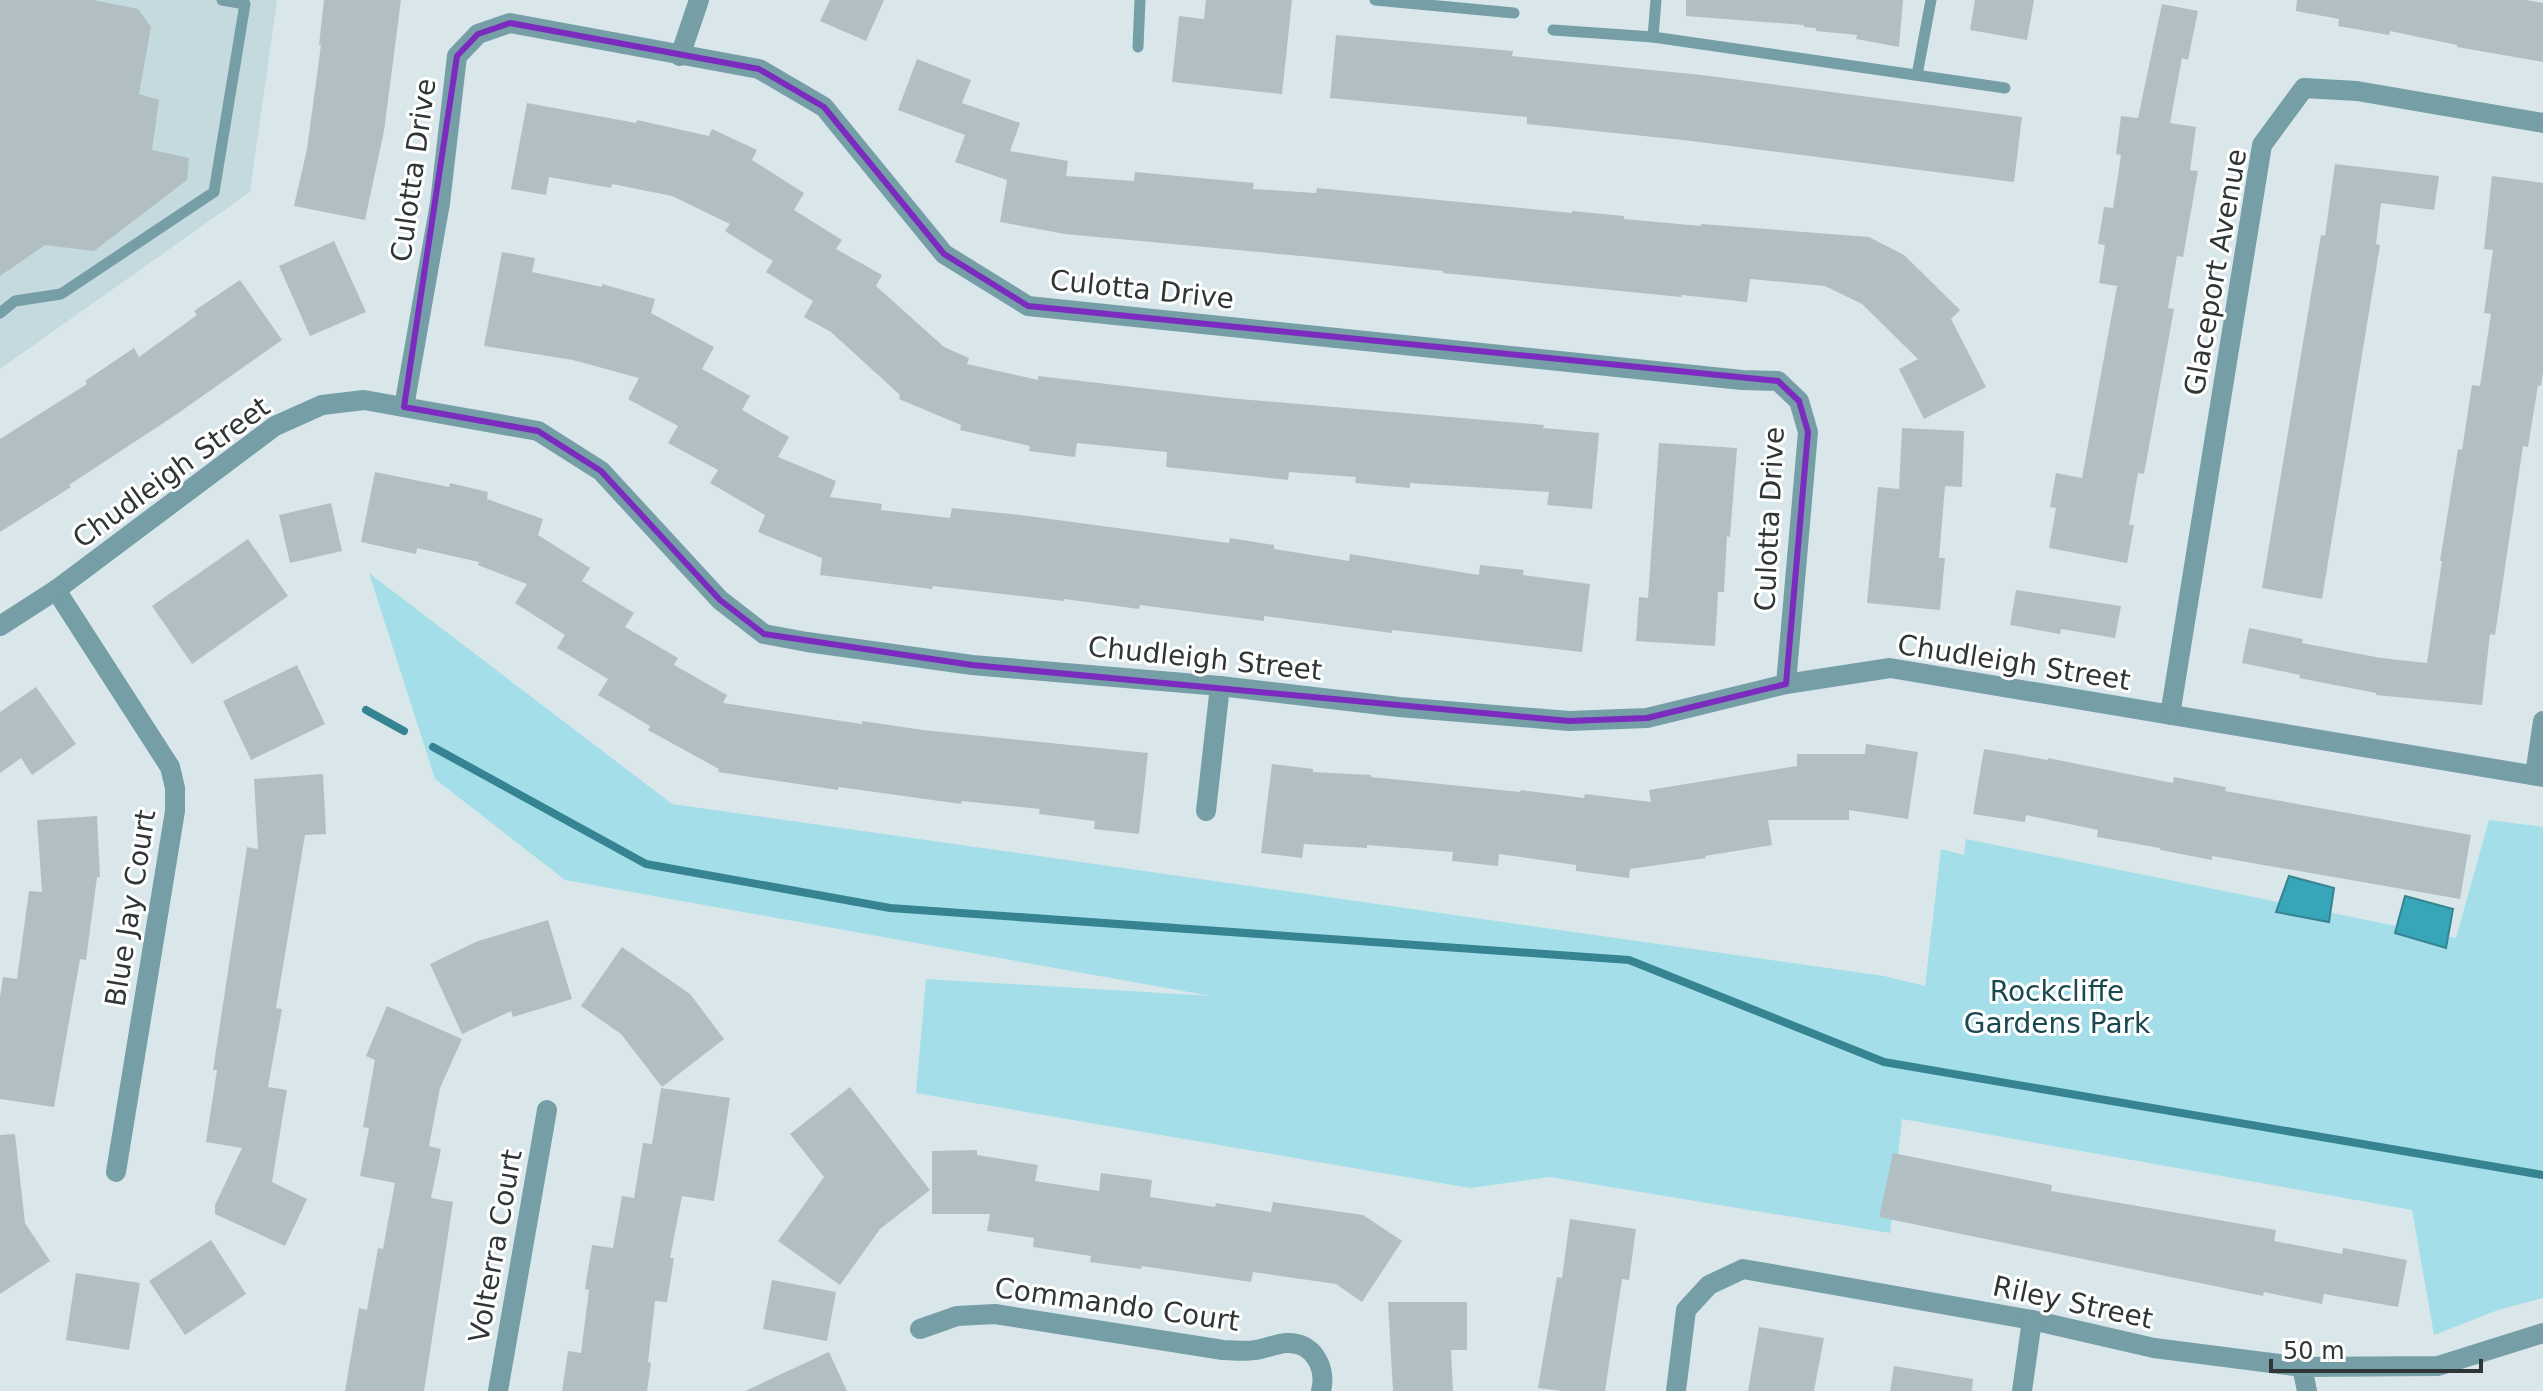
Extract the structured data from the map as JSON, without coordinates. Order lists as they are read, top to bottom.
{
  "streets": {
    "street": [
      "Culotta Drive",
      "Glaceport Avenue",
      "Chudleigh Street",
      "Blue Jay Court",
      "Volterra Court",
      "Riley Street",
      "Commando Court"
    ]
  },
  "crossings": [
    ["Culotta Drive", "Chudleigh Street"],
    ["Glaceport Avenue", "Chudleigh Street"],
    ["Chudleigh Street", "Blue Jay Court"]
  ],
  "parks": ["Rockcliffe Gardens Park"],
  "scale_bar": "50 m"
}
